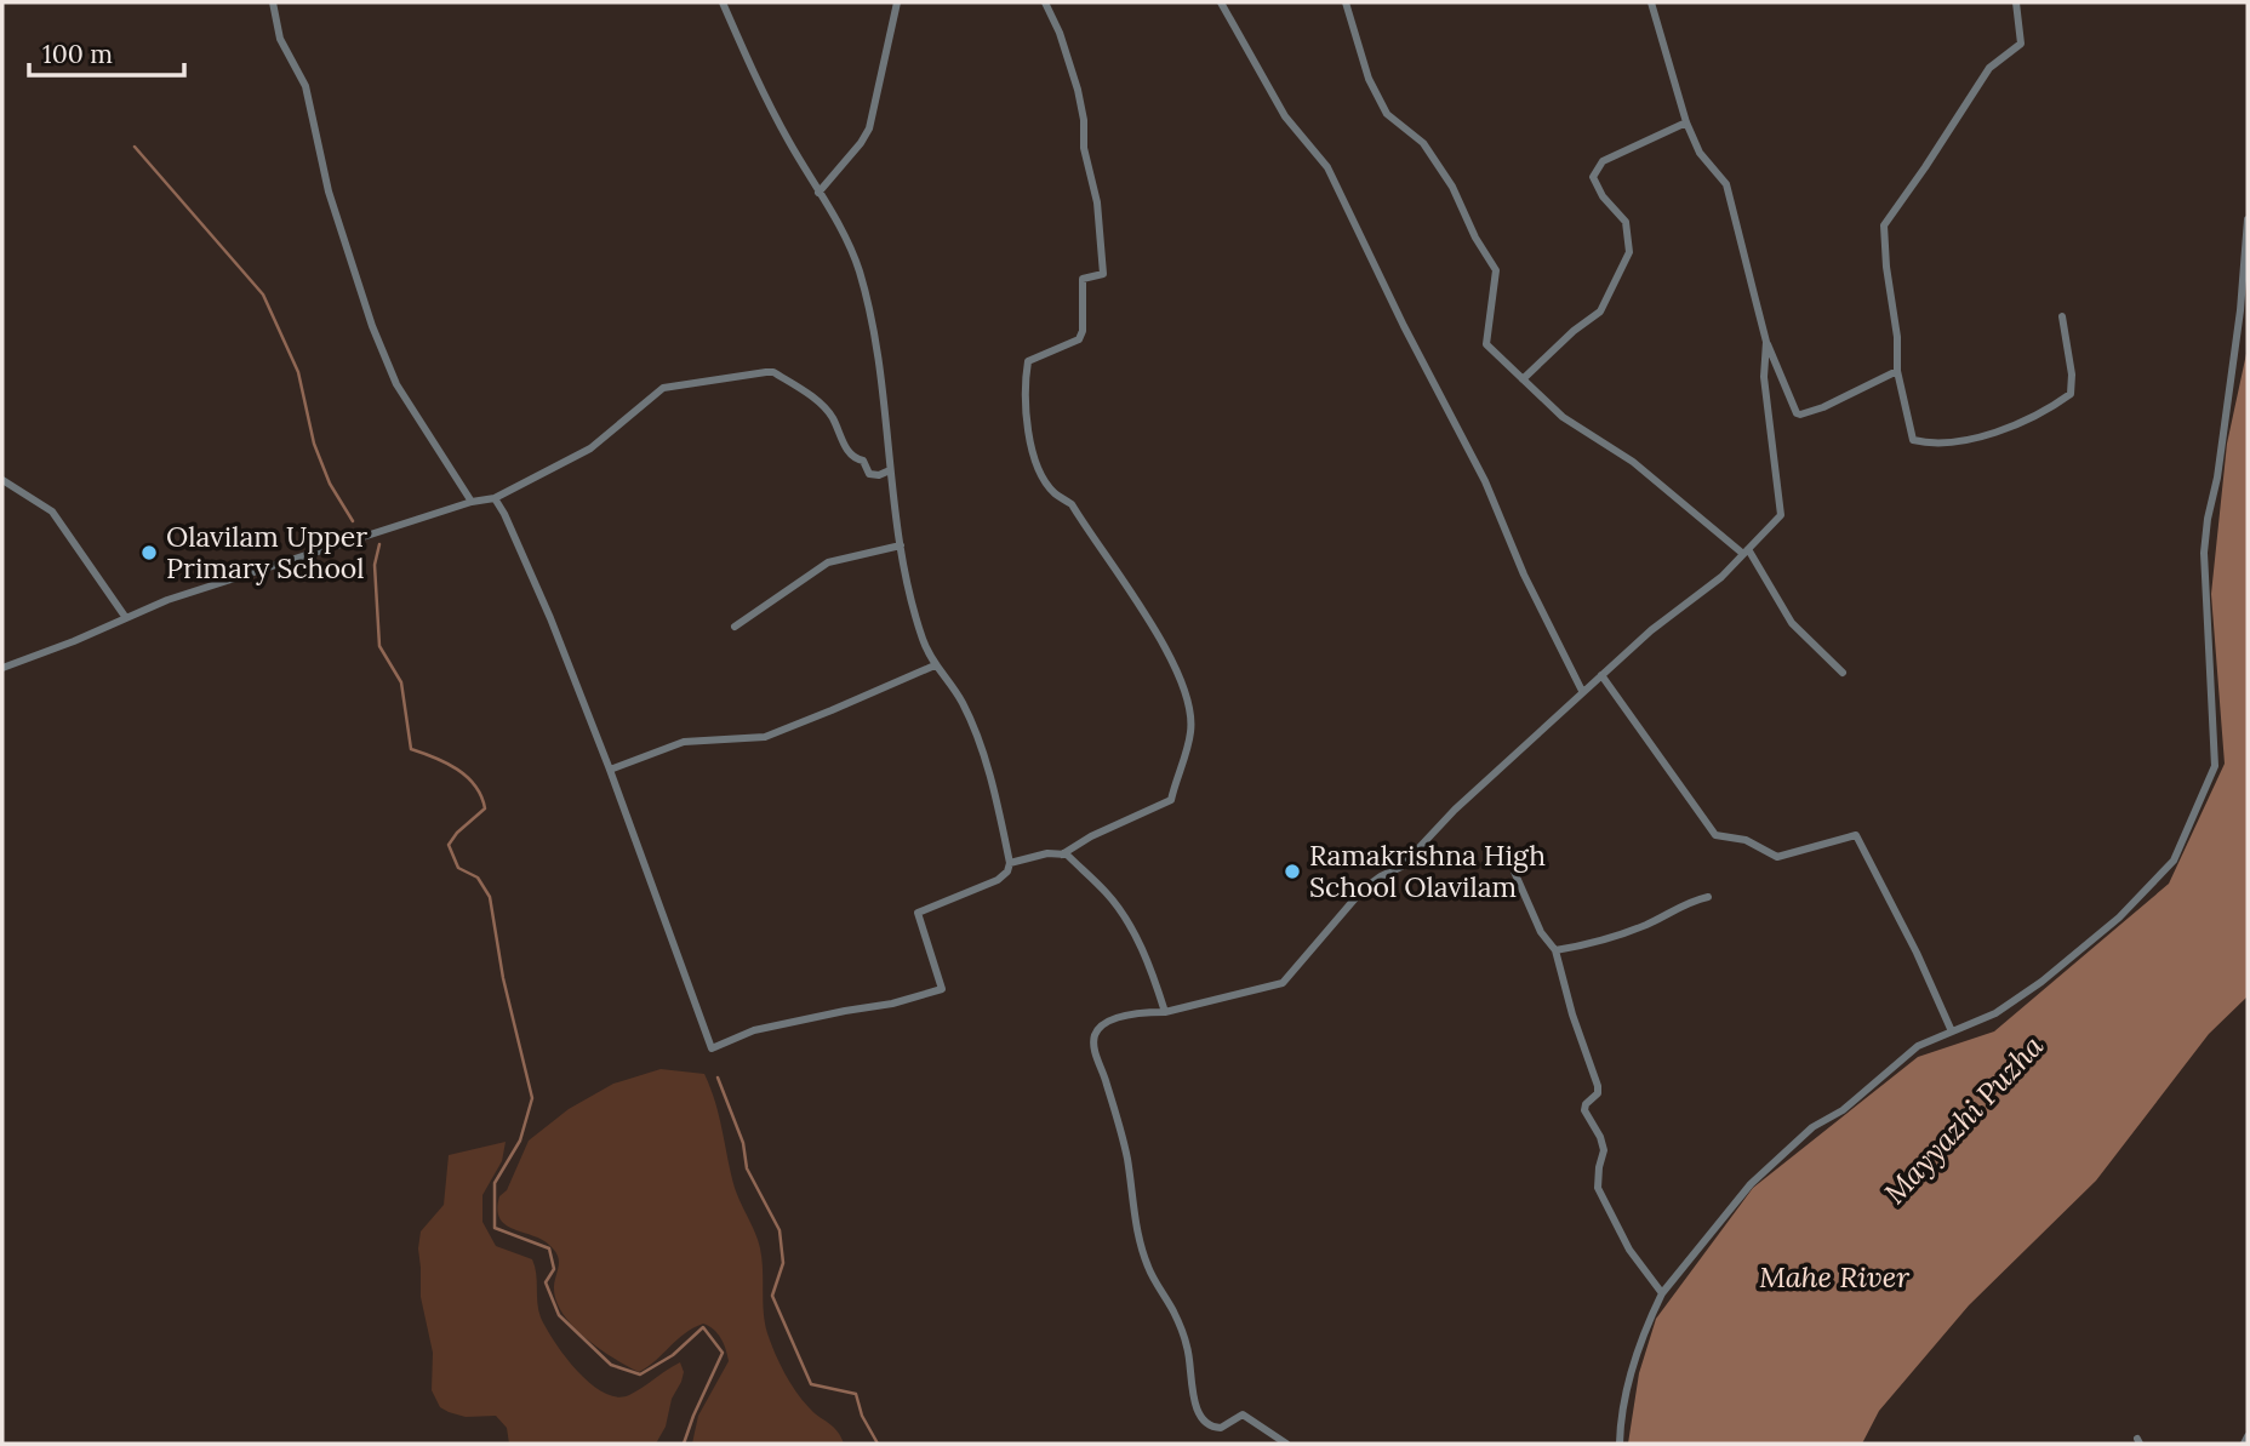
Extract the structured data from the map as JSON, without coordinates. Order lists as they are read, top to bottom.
{
  "water": ["Mayyazhi Puzha", "Mahe River"],
  "places": ["Olavilam Upper Primary School", "Ramakrishna High School Olavilam"],
  "scale_bar": "100 m"
}
